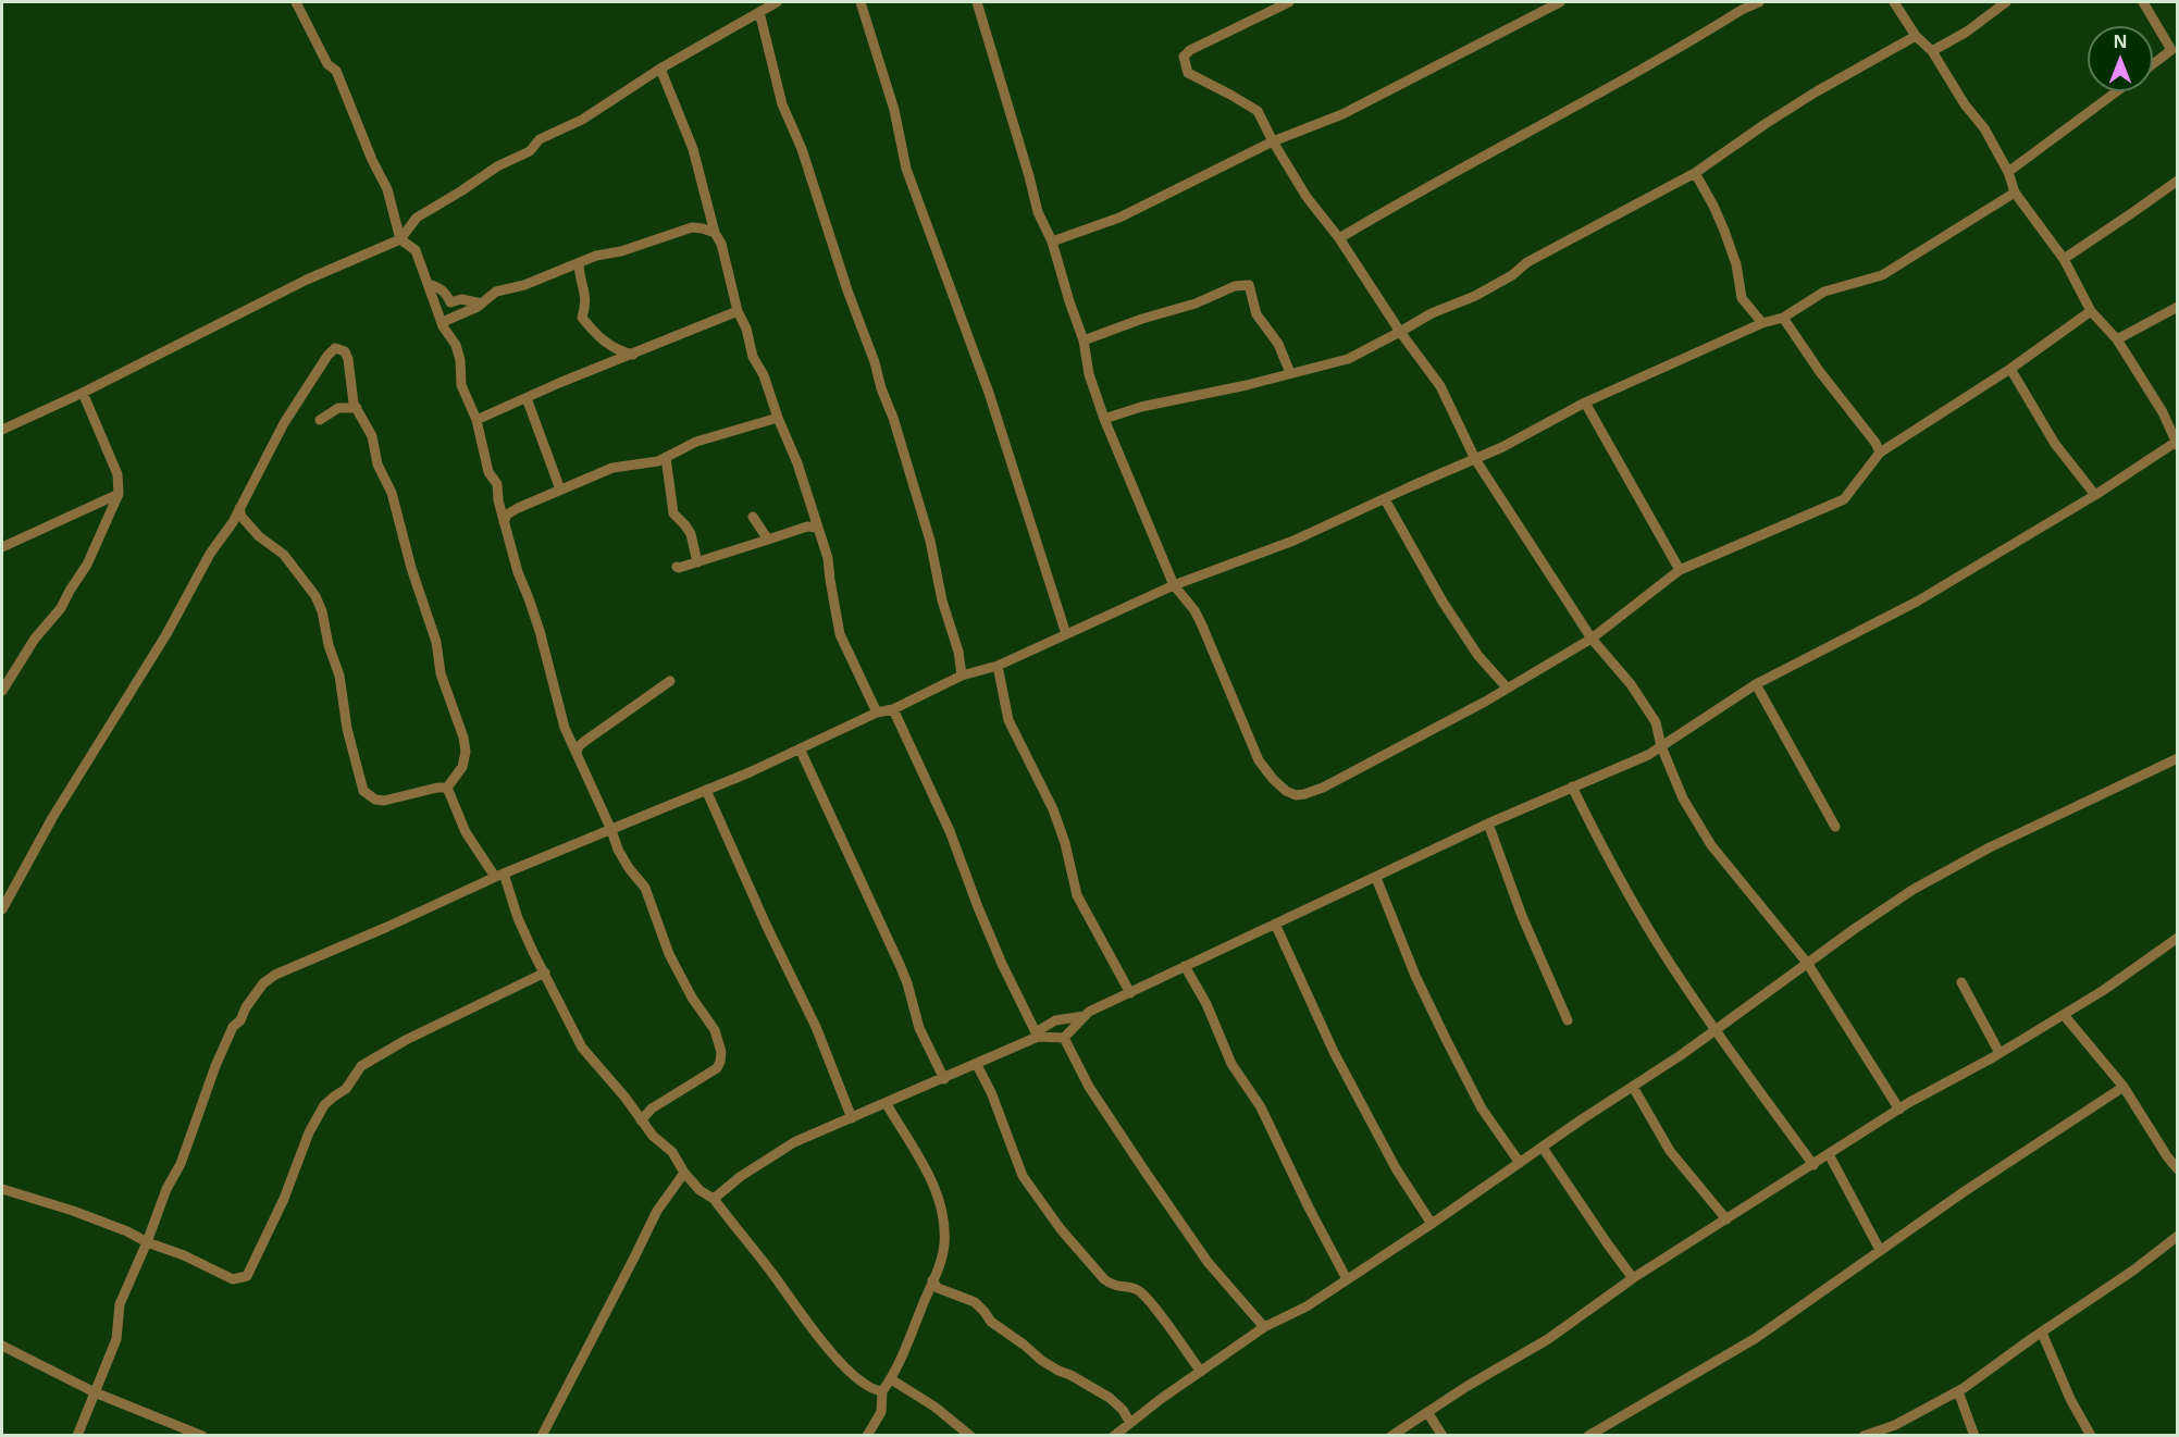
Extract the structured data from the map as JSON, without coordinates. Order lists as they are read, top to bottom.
{
  "north": "top"
}
